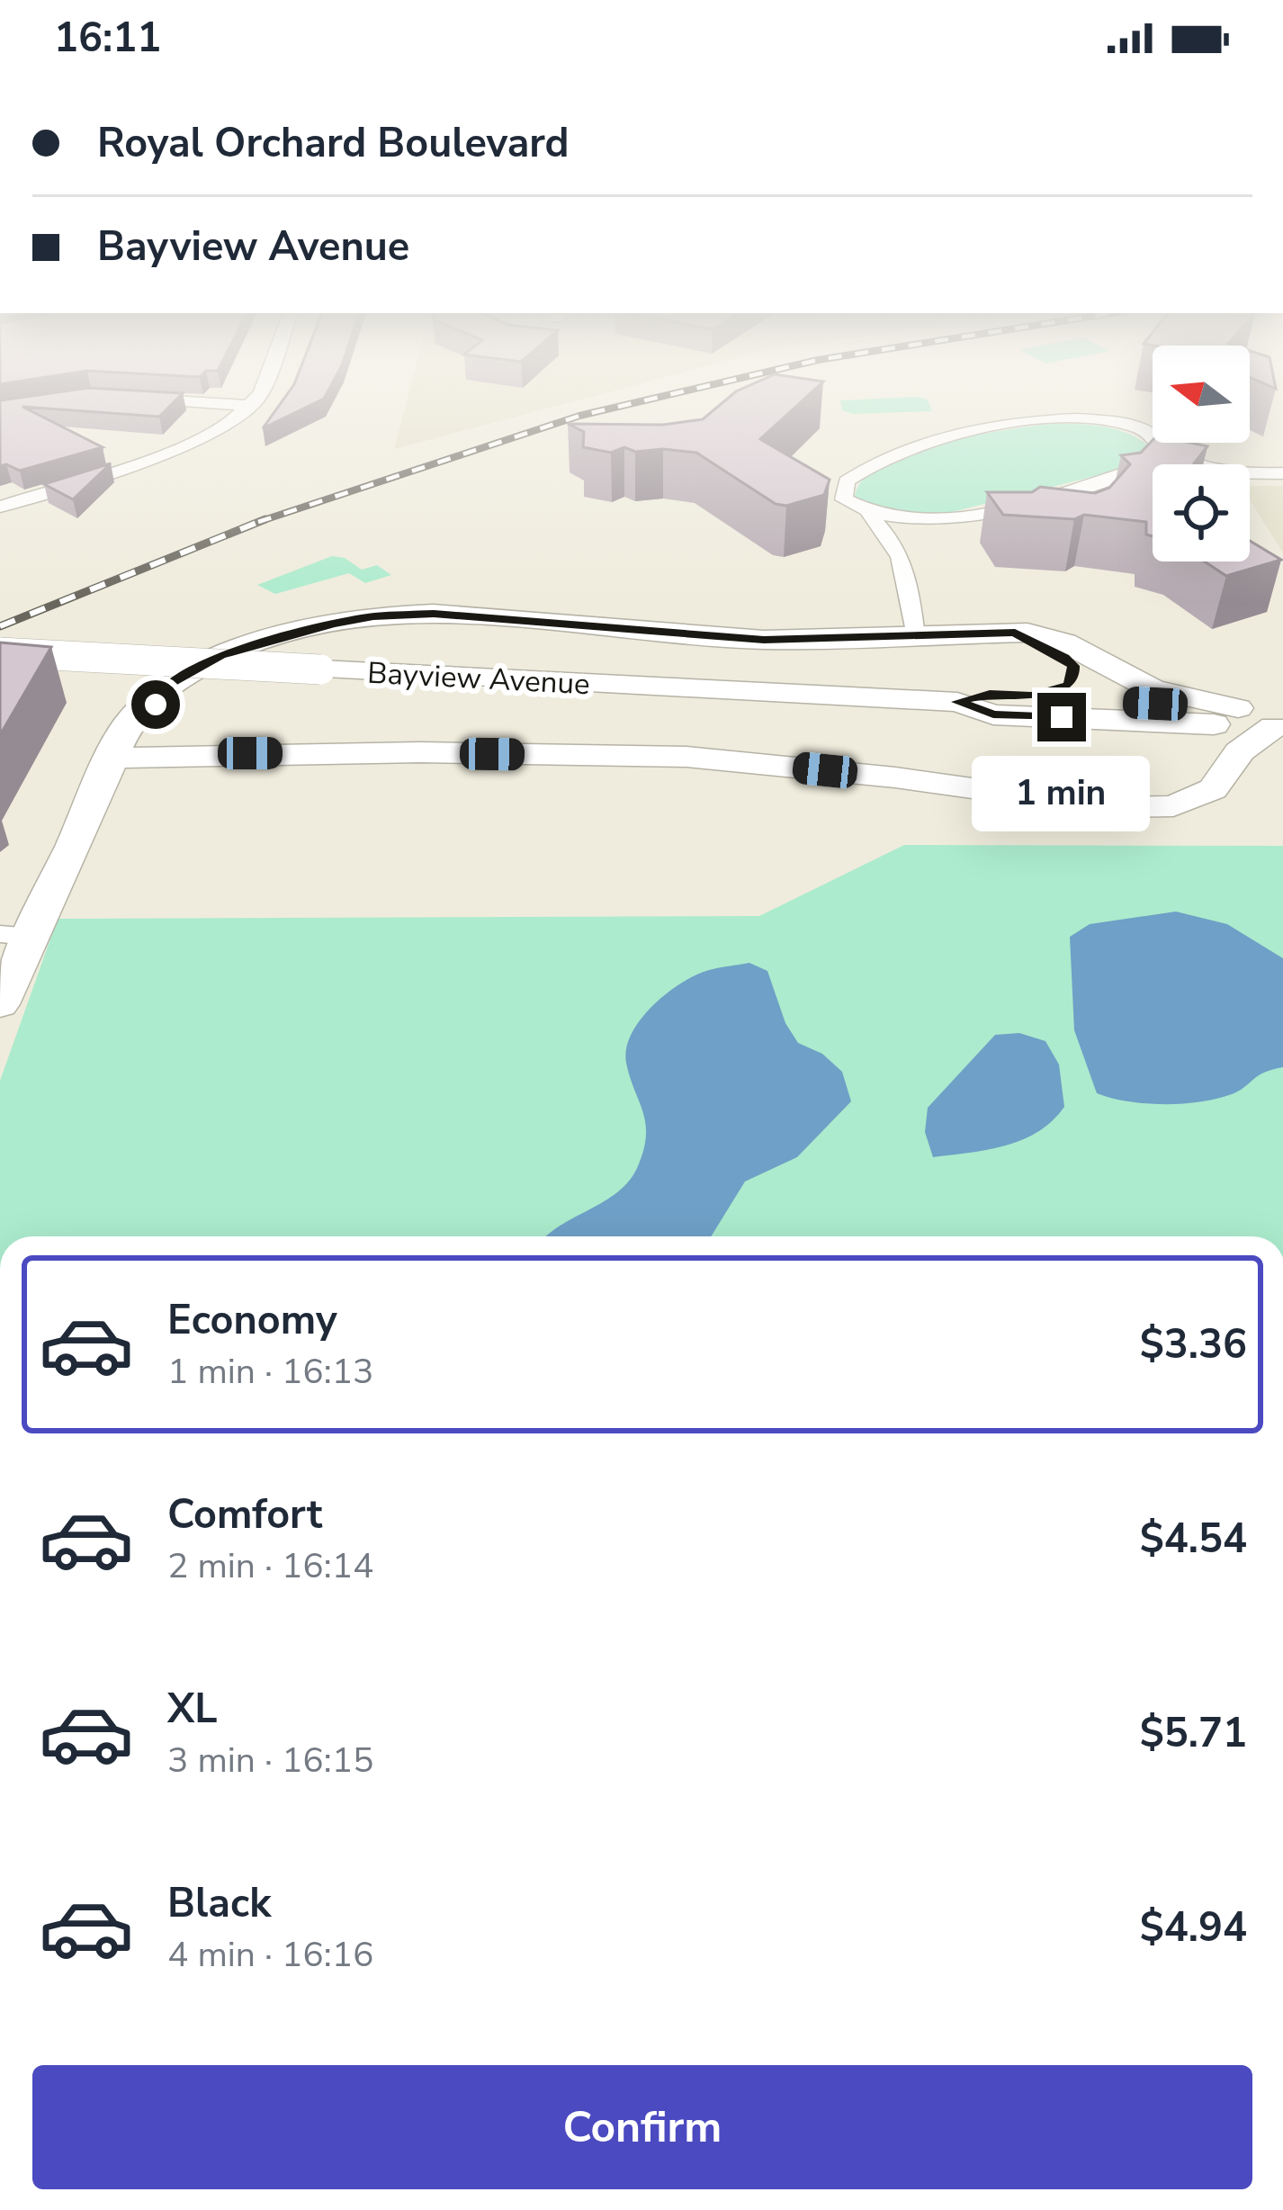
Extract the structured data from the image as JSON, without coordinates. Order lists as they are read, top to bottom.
{
  "streets": {
    "street": ["Bayview Avenue"]
  },
  "north": "left",
  "page": {
    "status": "16:11",
    "banner": ["Royal Orchard Boulevard", "Bayview Avenue"],
    "bubble": "1 min",
    "list": [
      {
        "name": "Economy",
        "note": "1 min · 16:13",
        "value": "$3.36"
      },
      {
        "name": "Comfort",
        "note": "2 min · 16:14",
        "value": "$4.54"
      },
      {
        "name": "XL",
        "note": "3 min · 16:15",
        "value": "$5.71"
      },
      {
        "name": "Black",
        "note": "4 min · 16:16",
        "value": "$4.94"
      }
    ],
    "buttons": "Confirm"
  }
}
